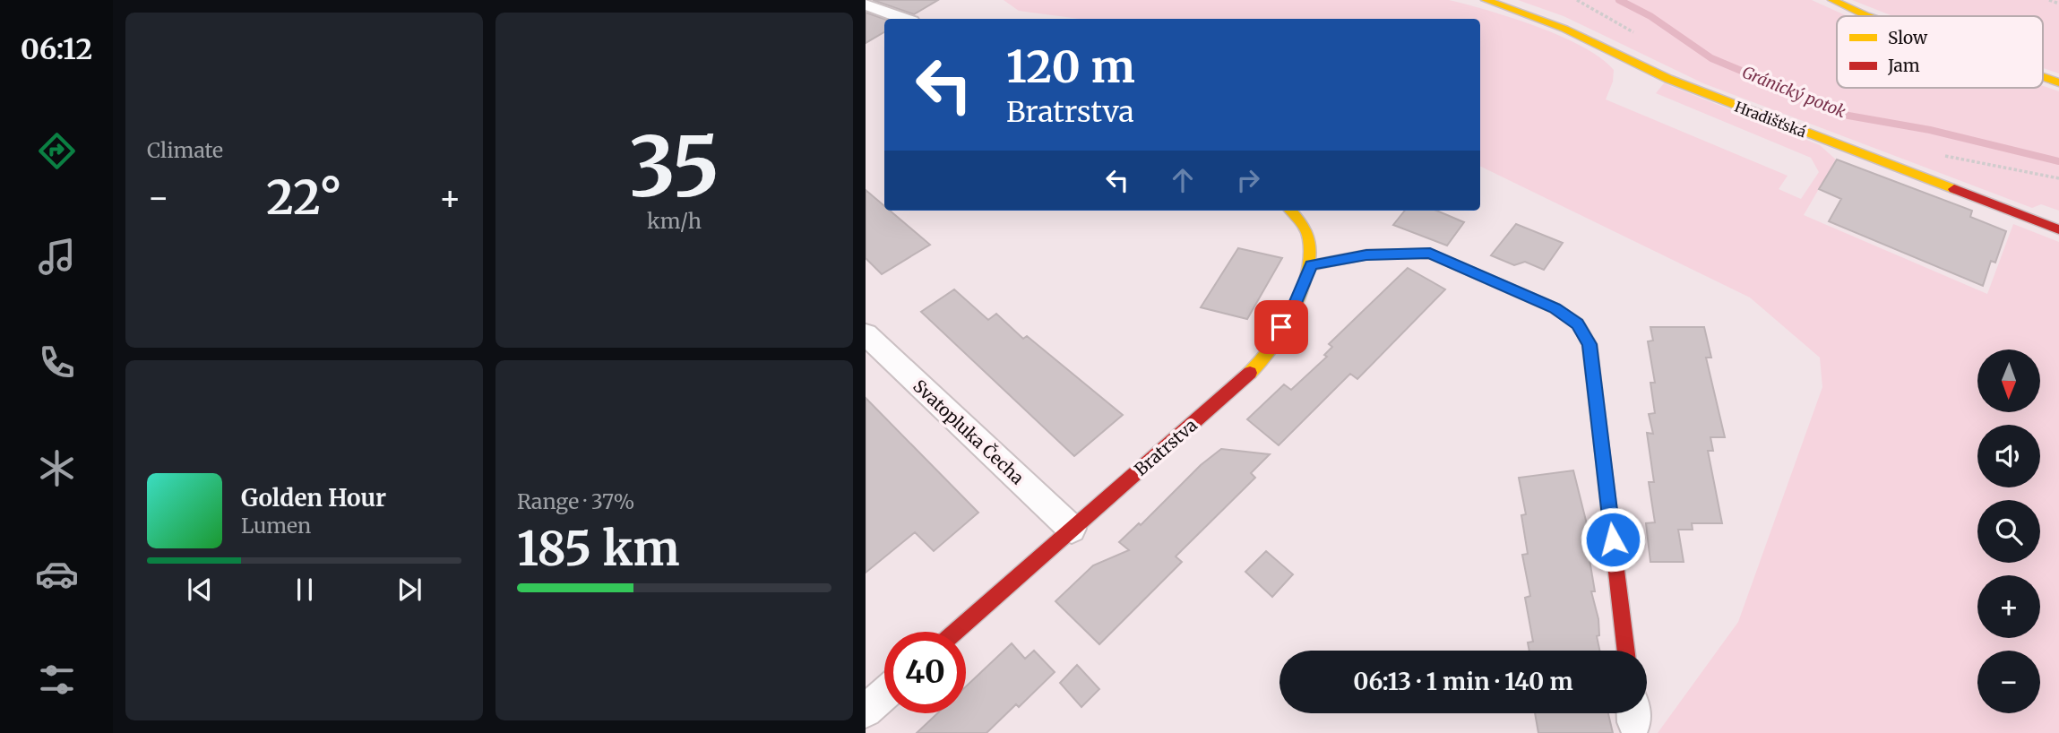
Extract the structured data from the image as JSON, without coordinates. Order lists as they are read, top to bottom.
{
  "streets": {
    "street": ["Hradišťská", "Svatopluka Čecha", "Bratrstva"]
  },
  "crossings": [
    ["Svatopluka Čecha", "Bratrstva"]
  ],
  "water": ["Gránický potok"],
  "legend": ["Slow", "Jam"],
  "north": "bottom",
  "page": {
    "tabs": "06:12",
    "tile": [
      "Climate",
      ["35", "km/h"],
      ["Range · 37%", "185 km"]
    ],
    "turn": ["120 m", "Bratrstva"],
    "heat": ["−", "22°", "+"],
    "map_buttons": ["+", "−"],
    "song": ["Golden Hour", "Lumen"],
    "limit": "40",
    "trip": "06:13 · 1 min · 140 m"
  }
}
